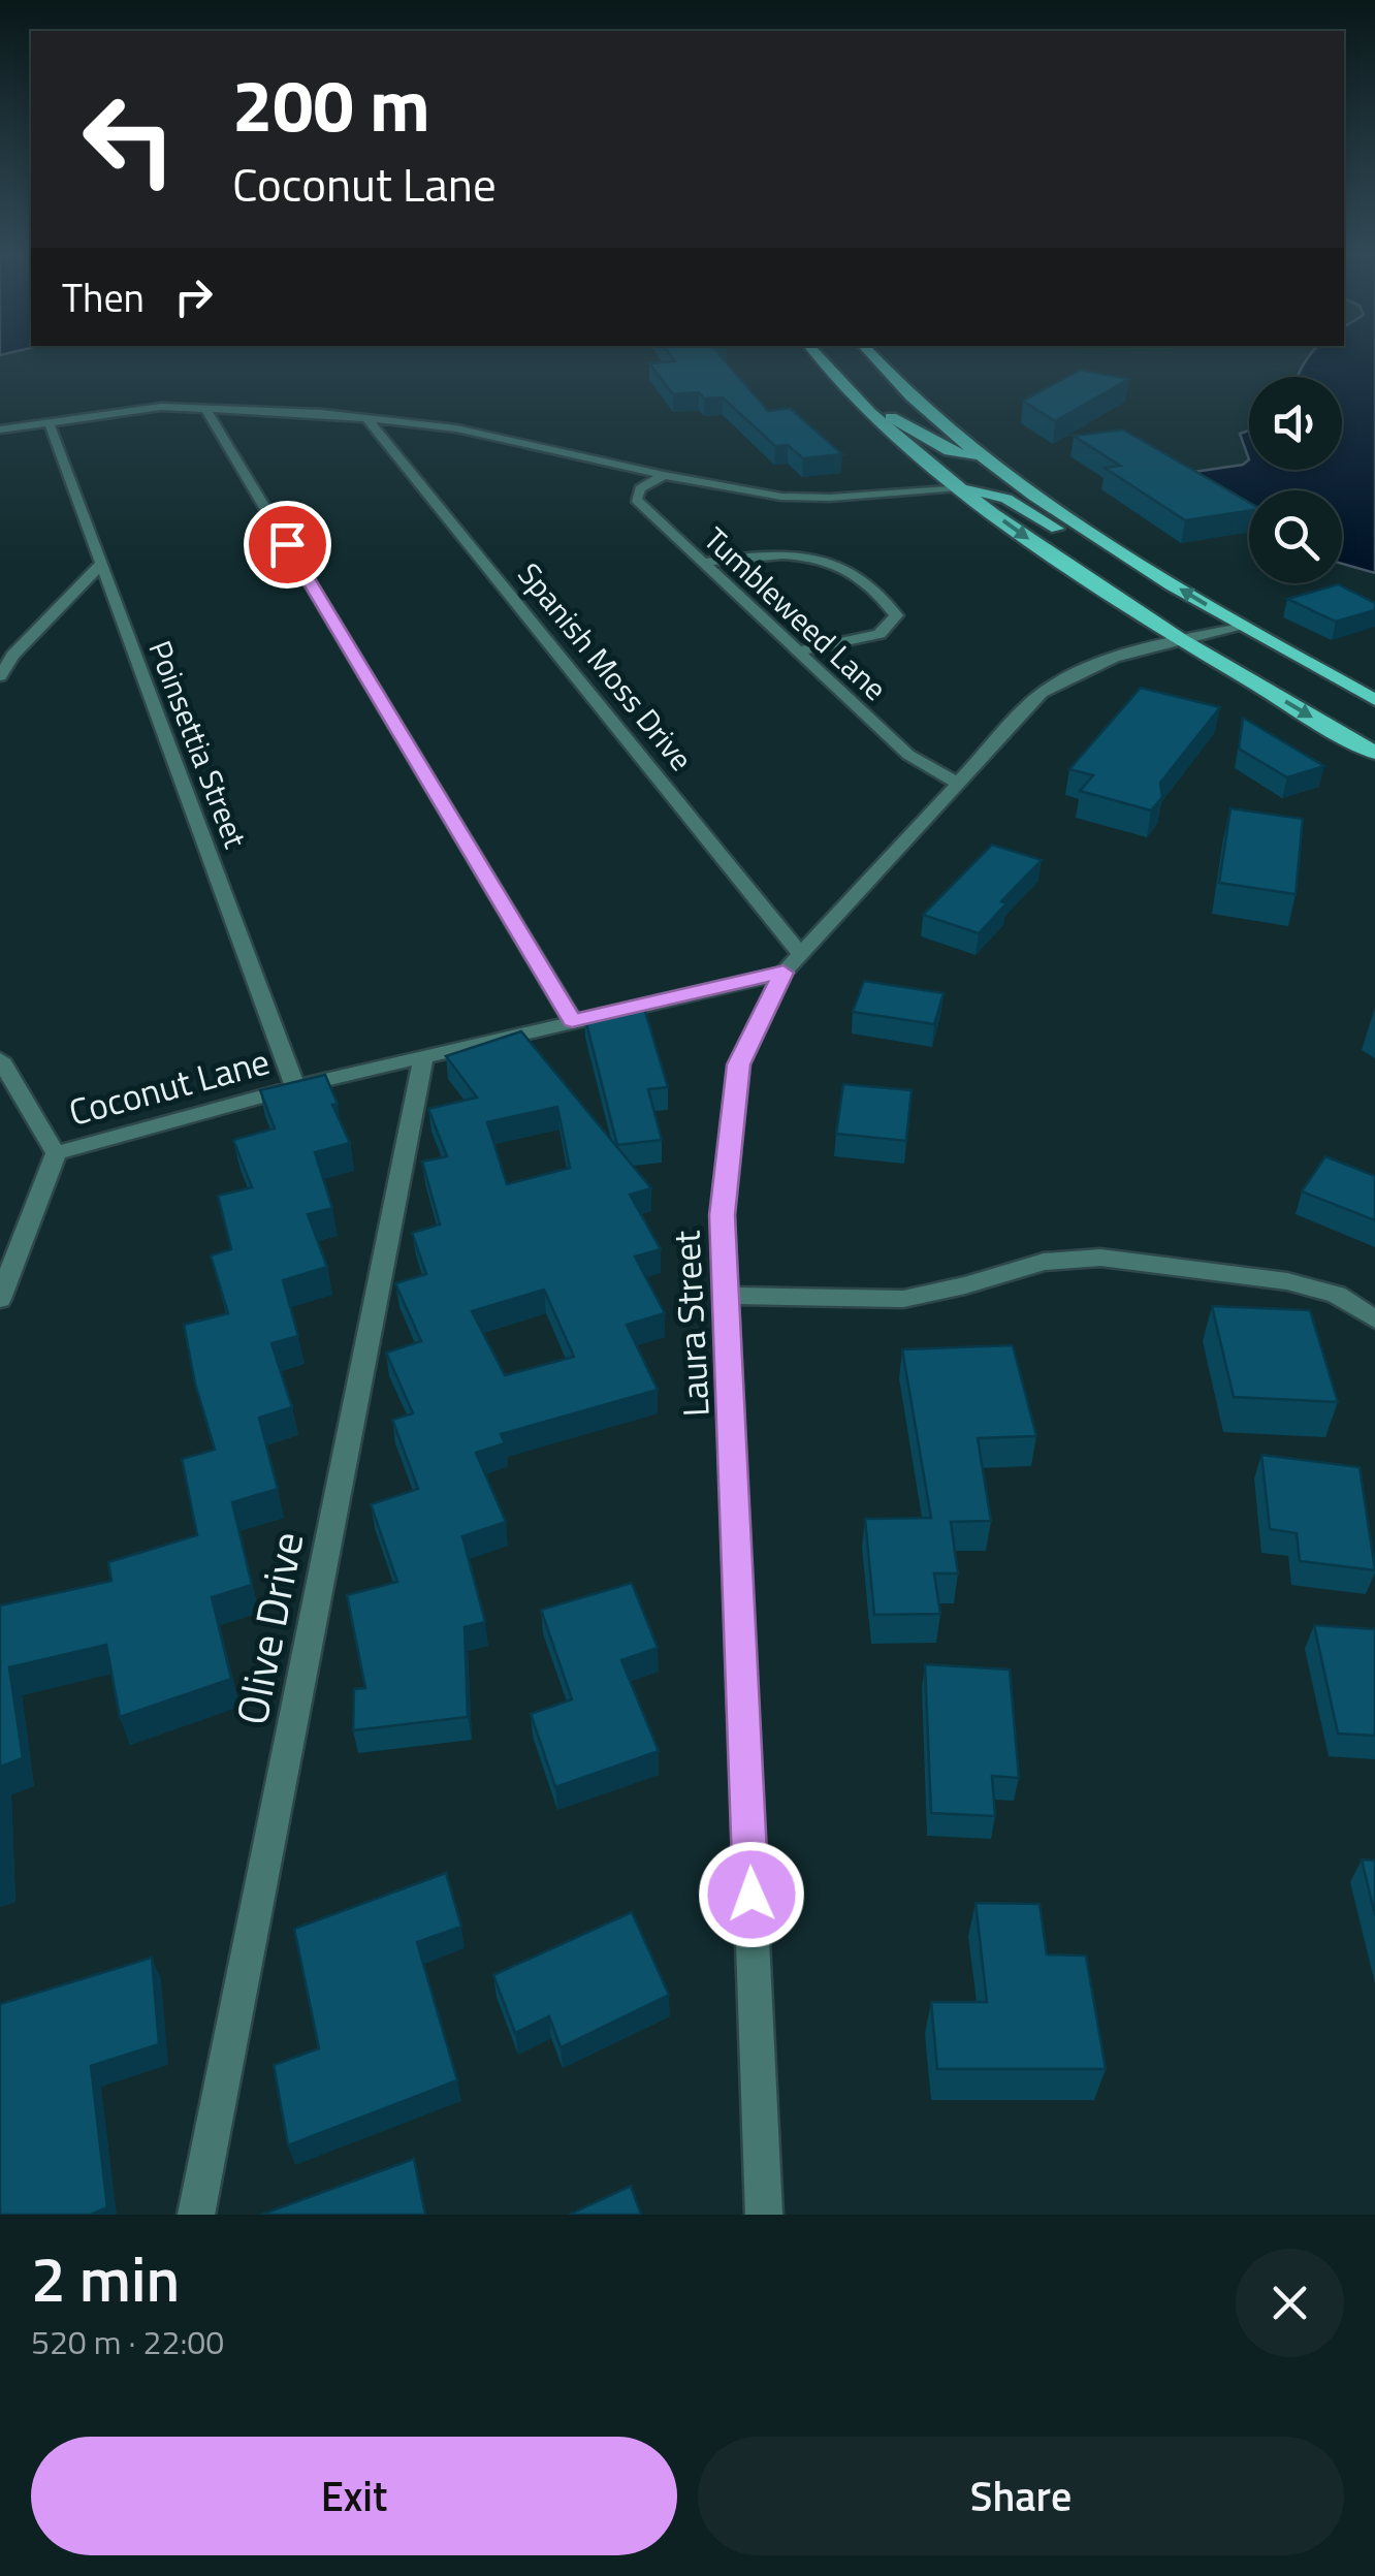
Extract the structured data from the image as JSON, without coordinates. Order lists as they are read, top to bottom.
{
  "streets": {
    "street": [
      "Tumbleweed Lane",
      "Spanish Moss Drive",
      "Poinsettia Street",
      "Coconut Lane",
      "Laura Street",
      "Olive Drive"
    ]
  },
  "crossings": [
    ["Tumbleweed Lane", "Laura Street"],
    ["Spanish Moss Drive", "Laura Street"],
    ["Poinsettia Street", "Coconut Lane"],
    ["Coconut Lane", "Laura Street"],
    ["Coconut Lane", "Olive Drive"]
  ],
  "page": {
    "turn": ["200 m", "Coconut Lane"],
    "then": "Then",
    "heading": ["2 min", "520 m · 22:00"],
    "buttons": ["Exit", "Share"]
  }
}
